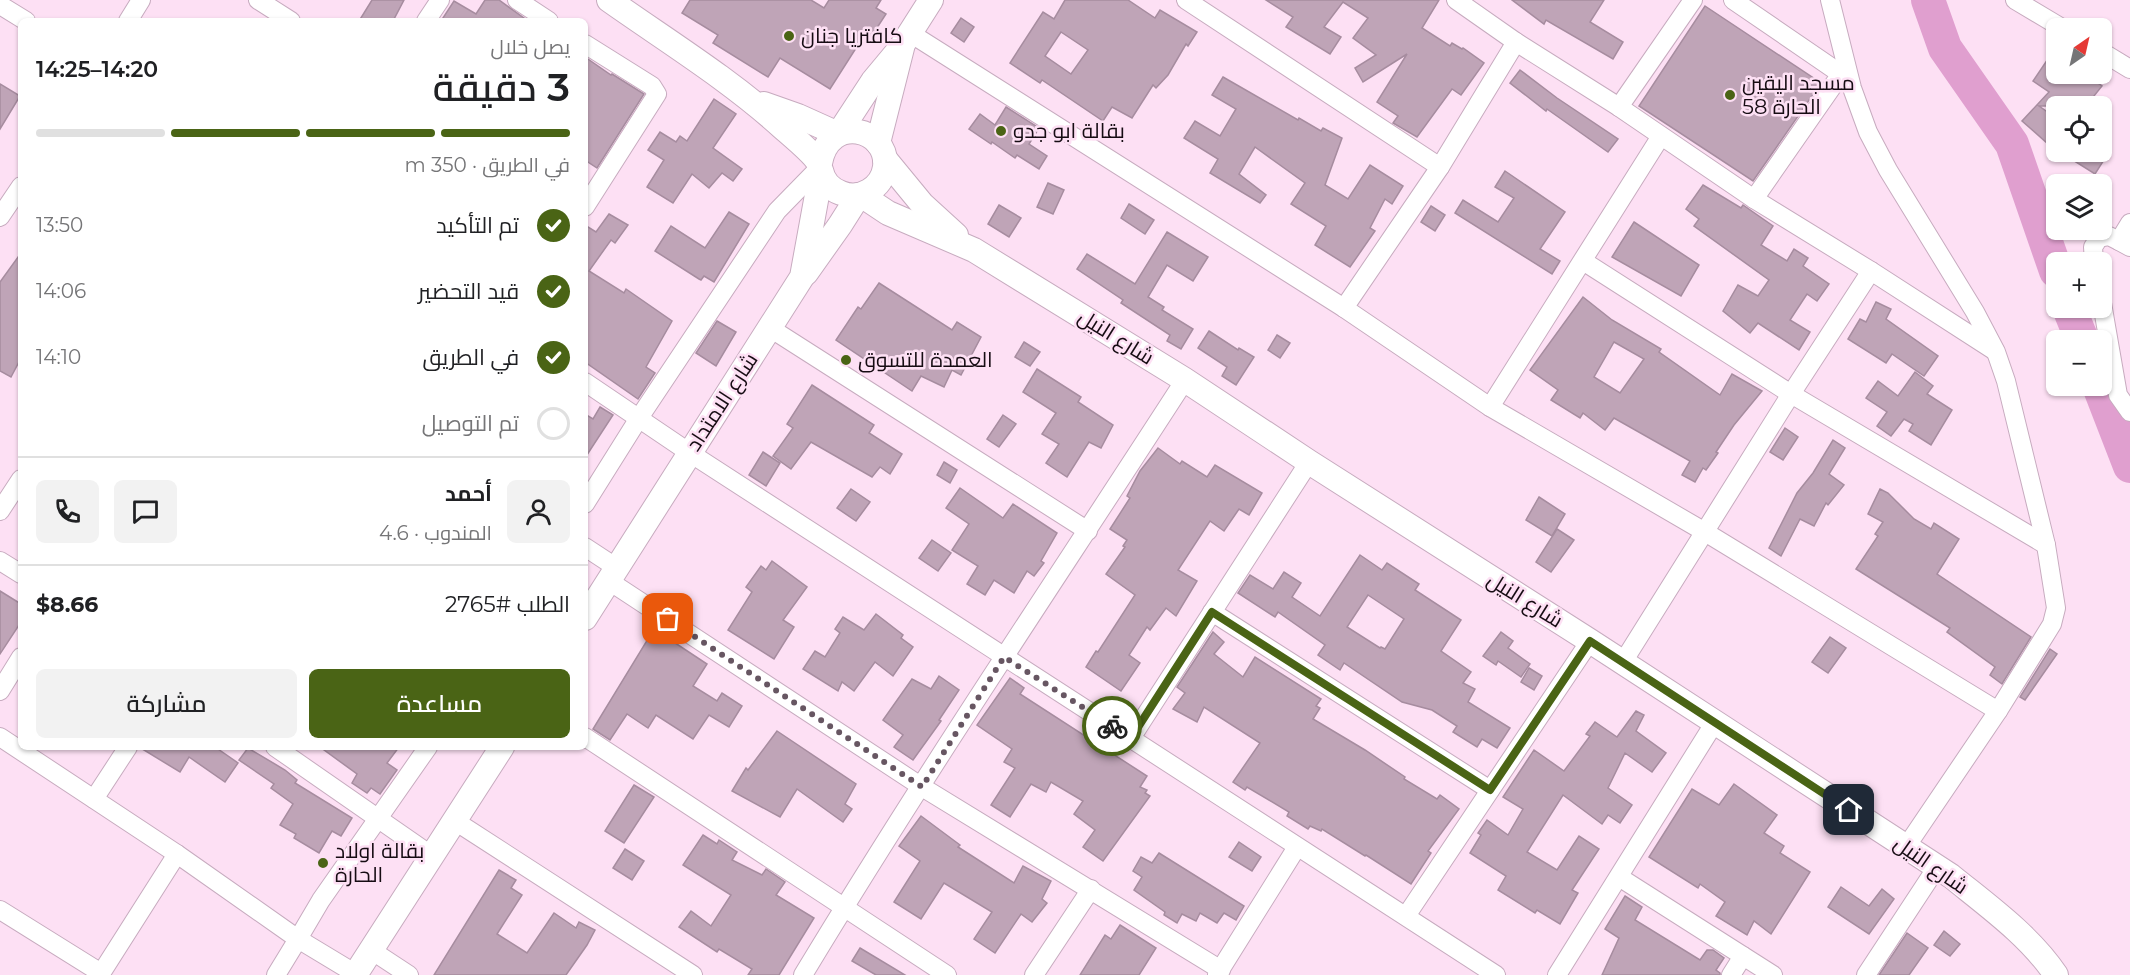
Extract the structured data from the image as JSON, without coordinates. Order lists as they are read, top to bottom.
{
  "streets": {
    "street": ["شارع النيل", "شارع الامتداد"]
  },
  "crossings": [
    ["شارع النيل", "شارع الامتداد"]
  ],
  "places": [
    "كافتريا جنان",
    "مسجد اليقين الحارة 58",
    "بقالة ابو جدو",
    "العمدة للتسوق",
    "بقالة اولاد الحارة"
  ],
  "north": "top right",
  "page": {
    "map_buttons": ["+", "−"],
    "heading": ["3 دقيقة", "يصل خلال", "14:20–14:25"],
    "panel": [
      "أحمد",
      "المندوب · 4.6",
      "الطلب #2765",
      "$8.66"
    ],
    "bar": "في الطريق · 350 m",
    "list": [
      ["تم التأكيد", "13:50"],
      ["قيد التحضير", "14:06"],
      ["في الطريق", "14:10"],
      "تم التوصيل"
    ],
    "buttons": ["مساعدة", "مشاركة"]
  }
}
